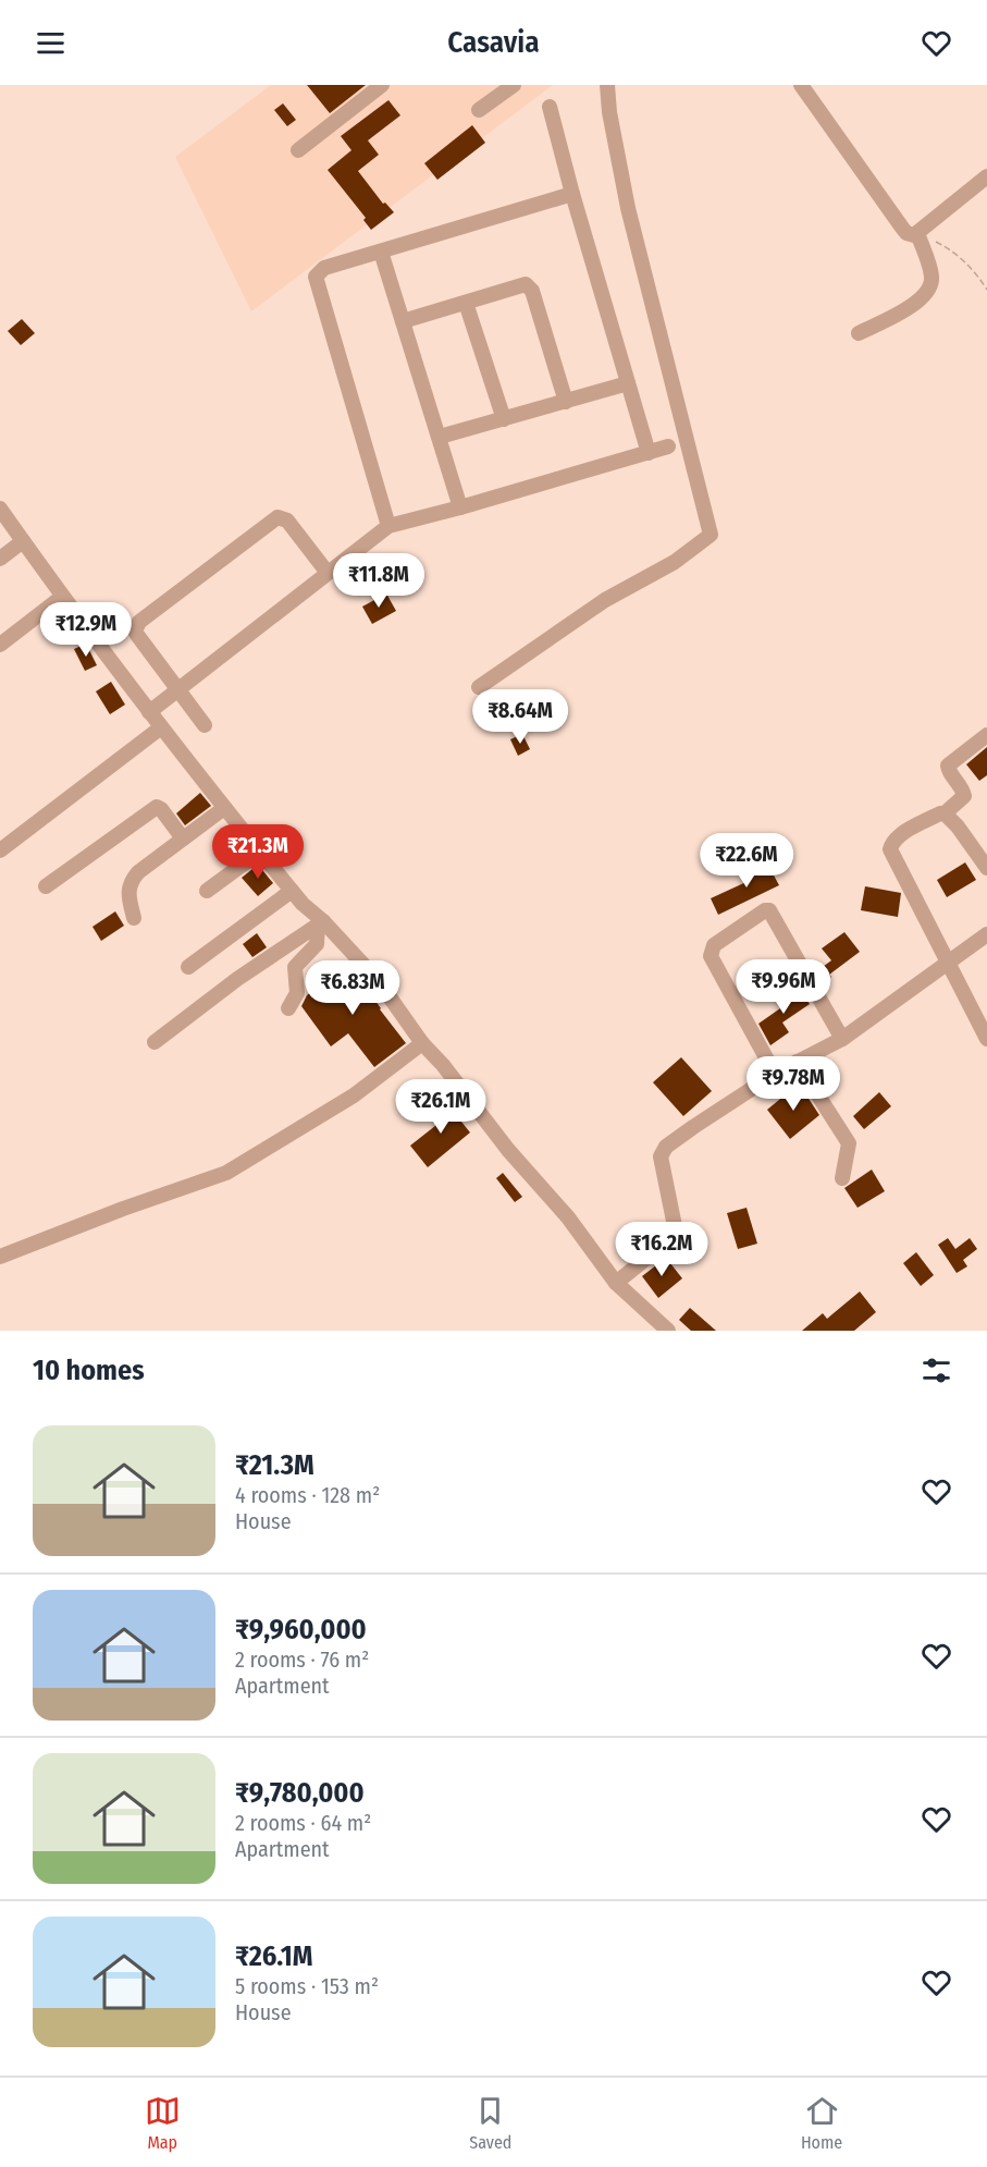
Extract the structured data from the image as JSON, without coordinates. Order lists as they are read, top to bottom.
{
  "page": {
    "header": "Casavia",
    "price": [
      "₹11.8M",
      "₹12.9M",
      "₹8.64M",
      "₹21.3M",
      "₹22.6M",
      "₹9.96M",
      "₹6.83M",
      "₹9.78M",
      "₹26.1M",
      "₹16.2M"
    ],
    "heading": "10 homes",
    "list": [
      {
        "name": "₹21.3M",
        "note": "4 rooms · 128 m² · House"
      },
      {
        "name": "₹9,960,000",
        "note": "2 rooms · 76 m² · Apartment"
      },
      {
        "name": "₹9,780,000",
        "note": "2 rooms · 64 m² · Apartment"
      },
      {
        "name": "₹26.1M",
        "note": "5 rooms · 153 m² · House"
      }
    ],
    "tabs": ["Map", "Saved", "Home"]
  }
}
